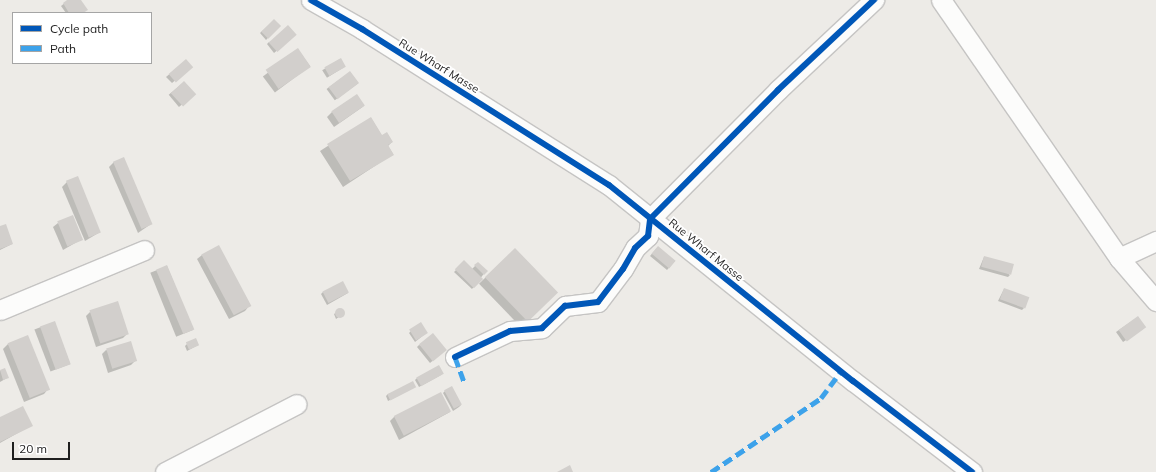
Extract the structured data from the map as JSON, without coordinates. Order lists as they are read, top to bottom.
{
  "streets": {
    "street": ["Rue Wharf Masse"]
  },
  "legend": ["Cycle path", "Path"],
  "scale_bar": "20 m"
}
